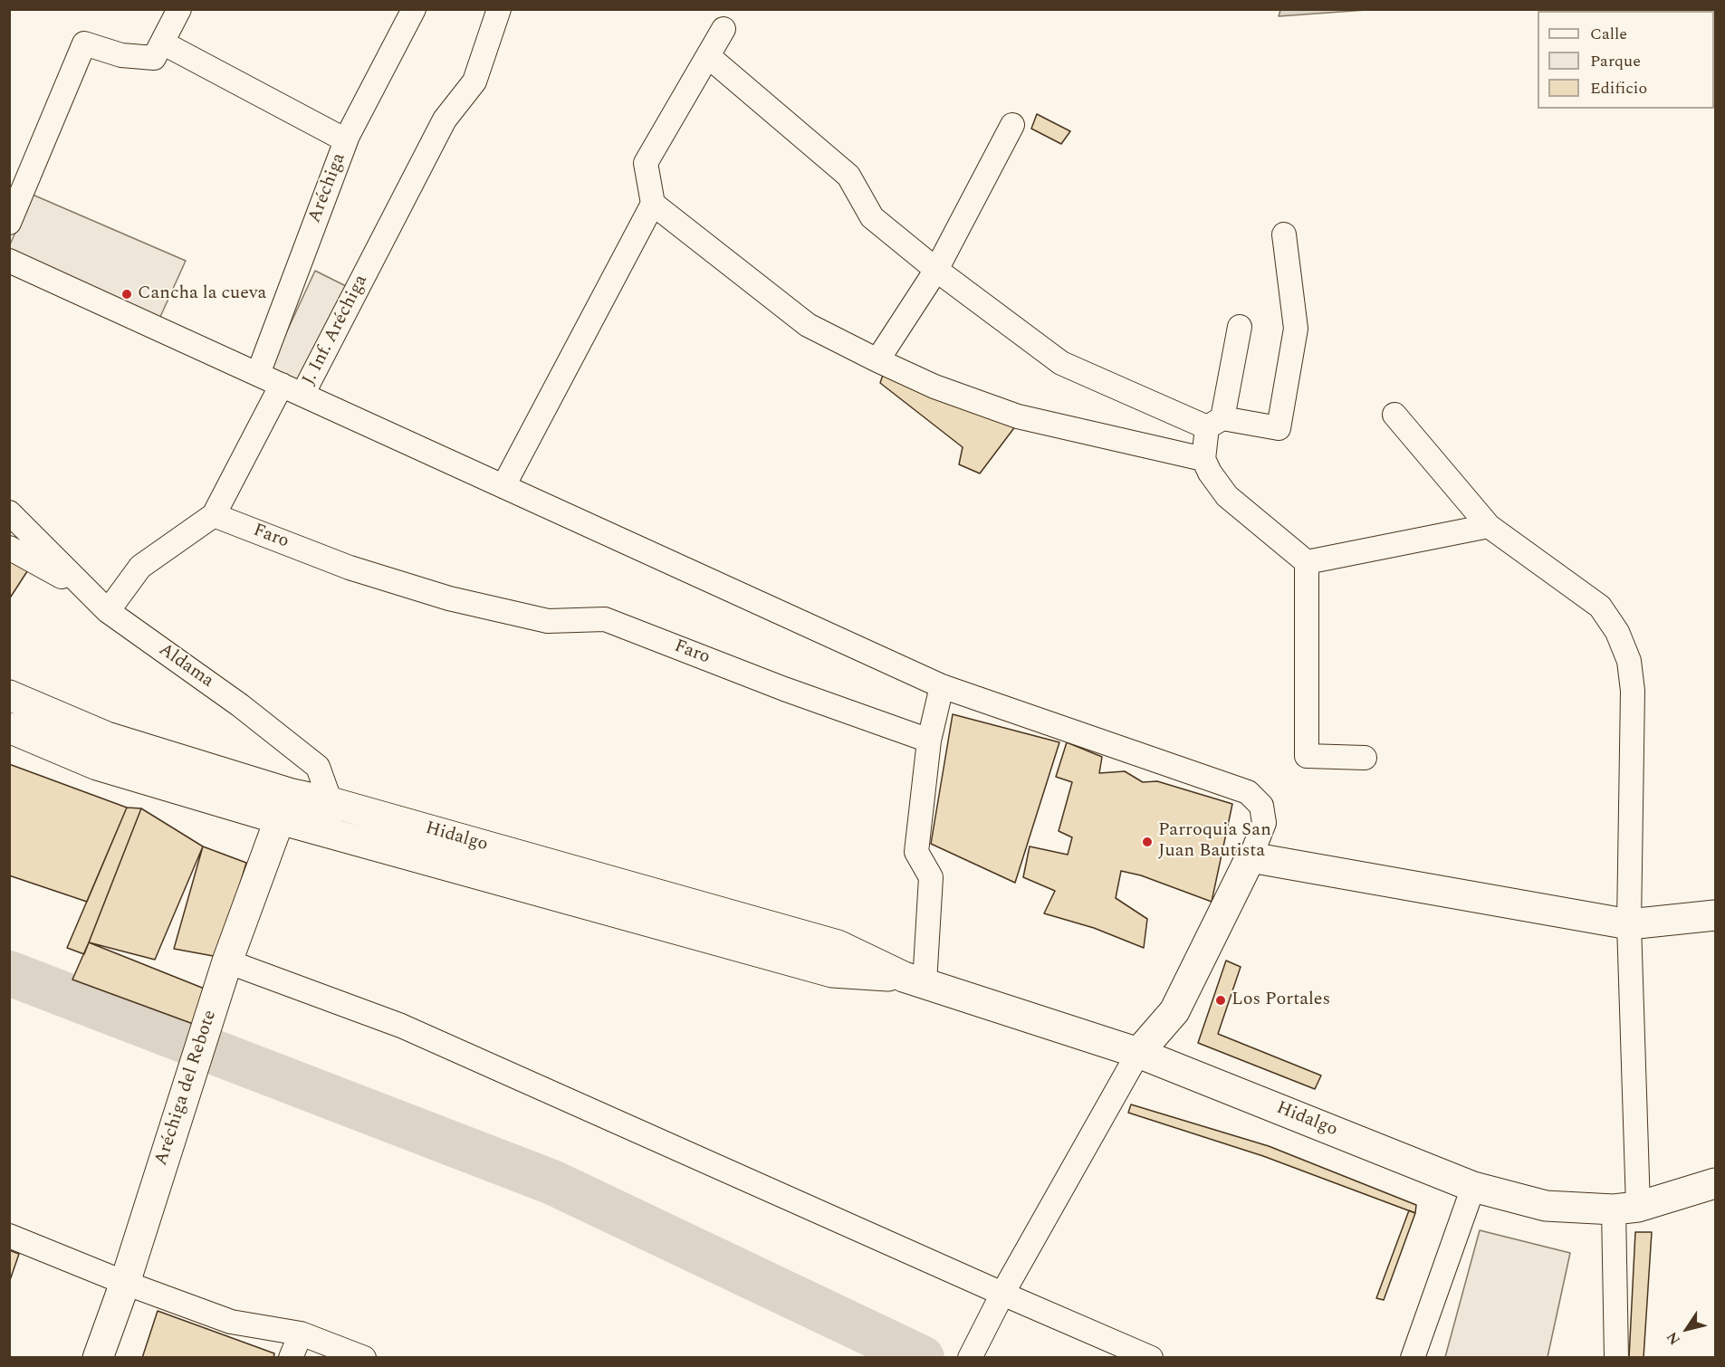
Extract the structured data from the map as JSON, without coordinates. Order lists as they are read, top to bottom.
{
  "streets": {
    "main road": ["Hidalgo", "Aréchiga del Rebote"],
    "street": [
      "Aréchiga",
      "J. Inf. Aréchiga",
      "Faro",
      "Aldama"
    ]
  },
  "crossings": [
    ["Aréchiga", "J. Inf. Aréchiga"],
    ["Aldama", "Hidalgo"],
    ["Hidalgo", "Aréchiga del Rebote"]
  ],
  "places": ["Cancha la cueva", "Parroquia San Juan Bautista", "Los Portales"],
  "legend": ["Calle", "Parque", "Edificio"],
  "north": "bottom left"
}
